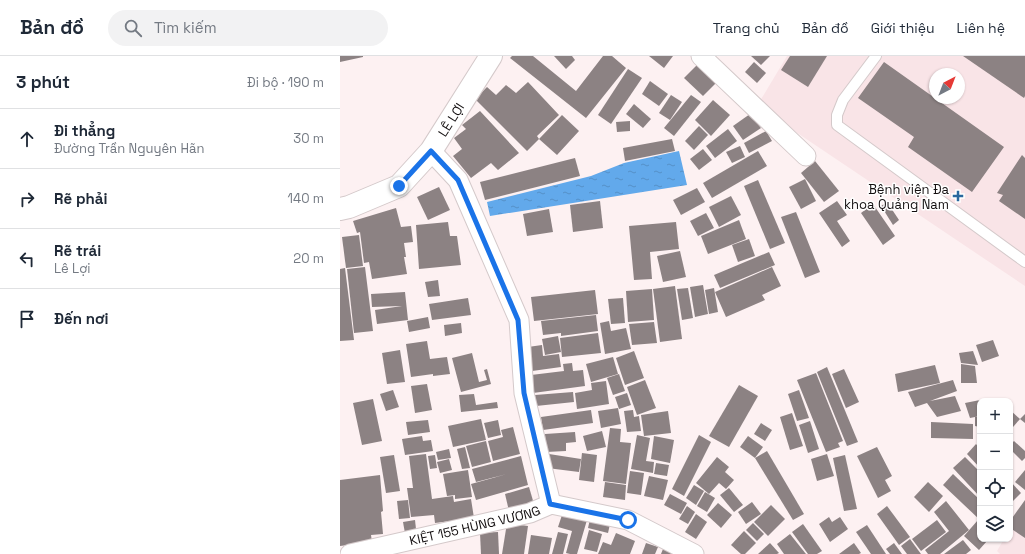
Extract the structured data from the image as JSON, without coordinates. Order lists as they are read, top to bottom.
{
  "streets": {
    "street": ["LÊ LỢI", "KIỆT 155 HÙNG VƯƠNG"]
  },
  "places": {
    "health": ["Bệnh viện Đa khoa Quảng Nam"]
  },
  "north": "top right",
  "page": {
    "header": "Bản đồ",
    "search": "Tìm kiếm",
    "nav": [
      "Trang chủ",
      "Bản đồ",
      "Giới thiệu",
      "Liên hệ"
    ],
    "heading": ["3 phút", "Đi bộ · 190 m"],
    "list": [
      ["Đi thẳng", "Đường Trần Nguyên Hãn", "30 m"],
      ["Rẽ phải", "140 m"],
      ["Rẽ trái", "Lê Lợi", "20 m"],
      "Đến nơi"
    ],
    "map_buttons": ["+", "−"]
  }
}
